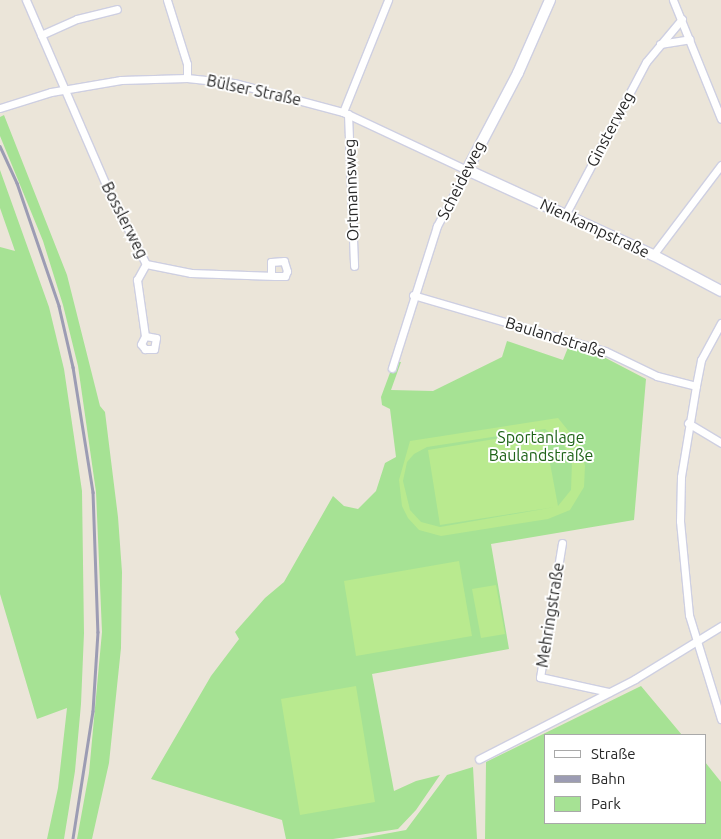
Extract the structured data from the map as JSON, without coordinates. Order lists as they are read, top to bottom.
{
  "streets": {
    "street": [
      "Bülser Straße",
      "Ginsterweg",
      "Scheideweg",
      "Ortmannsweg",
      "Bosslerweg",
      "Nienkampstraße",
      "Baulandstraße",
      "Mehringstraße"
    ]
  },
  "crossings": [
    ["Bülser Straße", "Scheideweg"],
    ["Bülser Straße", "Ortmannsweg"],
    ["Bülser Straße", "Bosslerweg"],
    ["Bülser Straße", "Nienkampstraße"],
    ["Ginsterweg", "Nienkampstraße"],
    ["Scheideweg", "Nienkampstraße"],
    ["Scheideweg", "Baulandstraße"]
  ],
  "parks": ["Sportanlage Baulandstraße"],
  "legend": ["Straße", "Bahn", "Park"]
}
